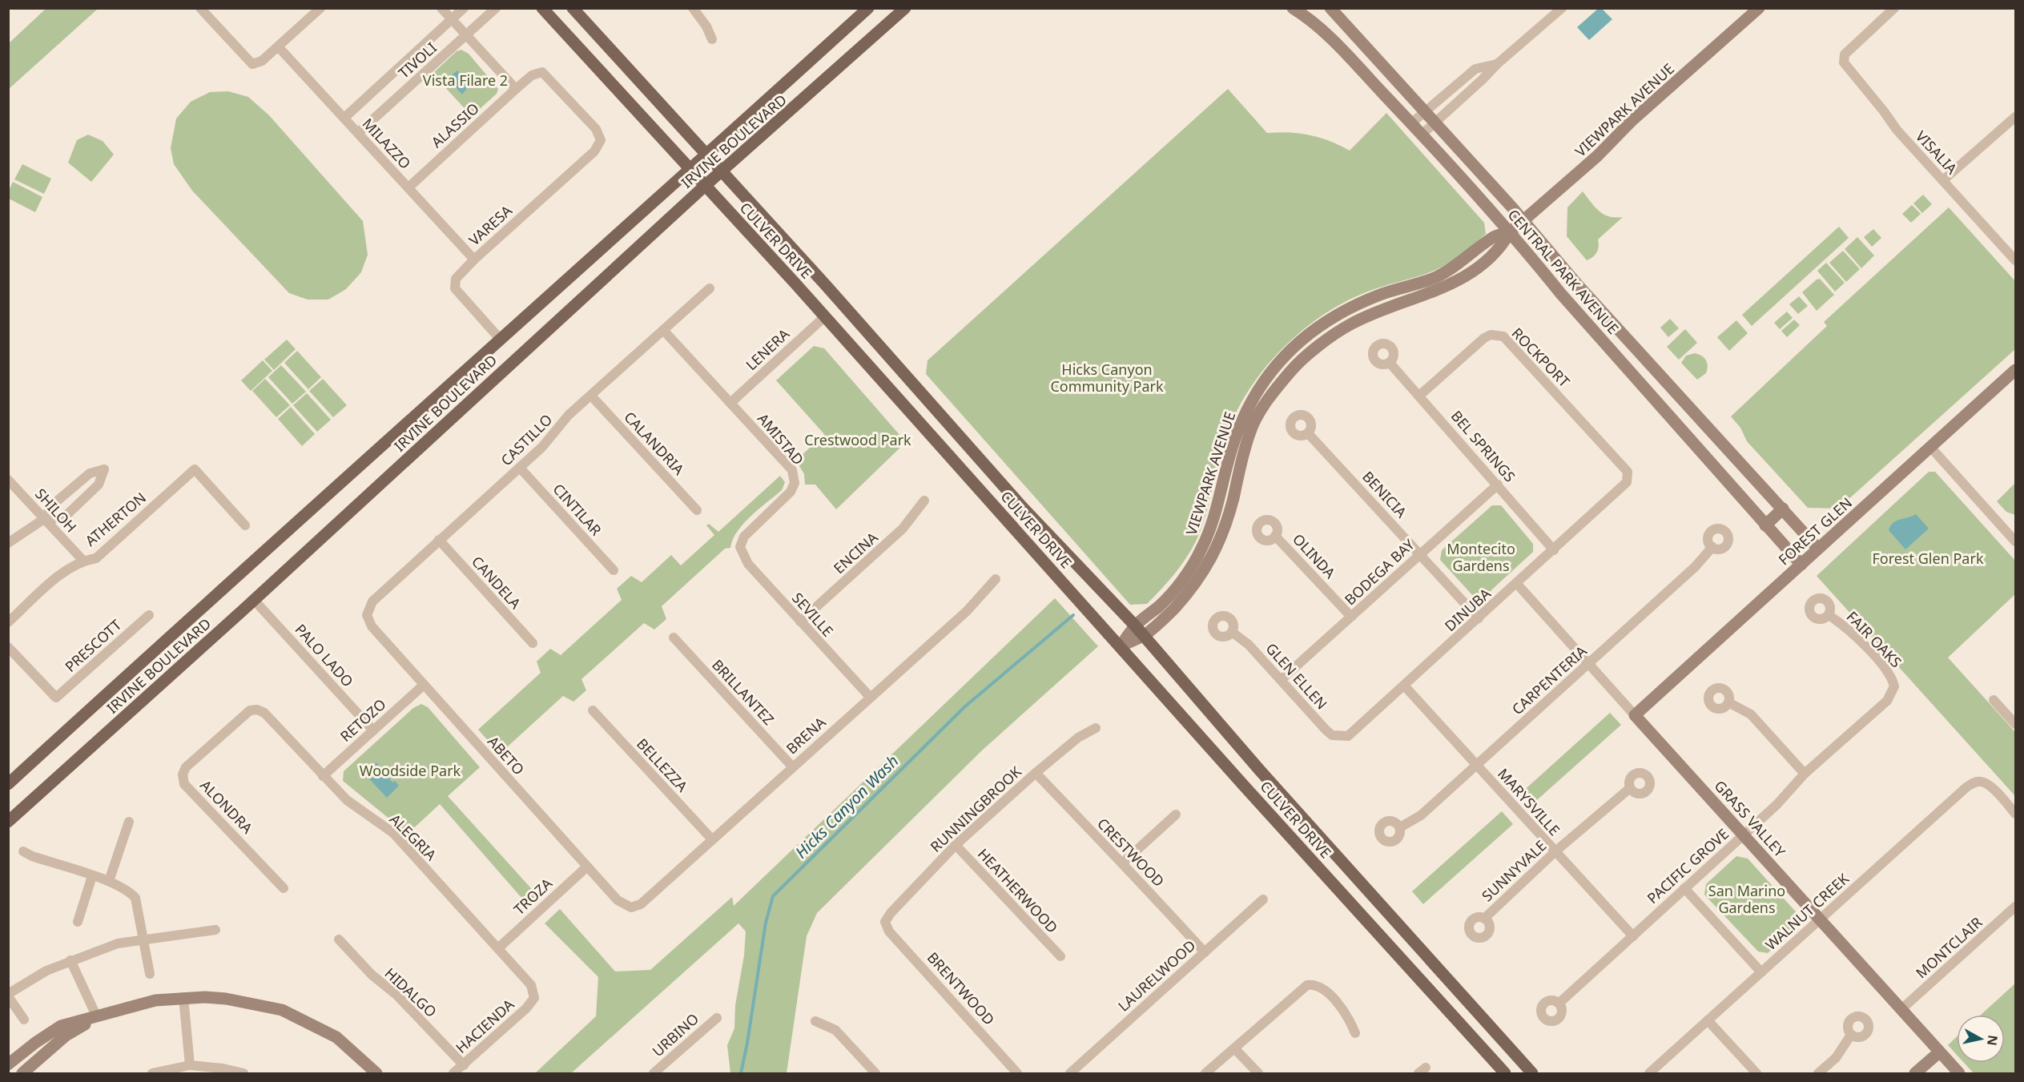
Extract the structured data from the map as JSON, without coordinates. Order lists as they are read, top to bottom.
{
  "streets": {
    "main road": ["IRVINE BOULEVARD", "CULVER DRIVE"],
    "street": [
      "TIVOLI",
      "VIEWPARK AVENUE",
      "ALASSIO",
      "MILAZZO",
      "VISALIA",
      "VARESA",
      "CENTRAL PARK AVENUE",
      "LENERA",
      "ROCKPORT",
      "AMISTAD",
      "CASTILLO",
      "CALANDRIA",
      "BEL SPRINGS",
      "BENICIA",
      "CINTILAR",
      "SHILOH",
      "ATHERTON",
      "FOREST GLEN",
      "ENCINA",
      "OLINDA",
      "BODEGA BAY",
      "CANDELA",
      "DINUBA",
      "SEVILLE",
      "FAIR OAKS",
      "PRESCOTT",
      "PALO LADO",
      "GLEN ELLEN",
      "CARPENTERIA",
      "BRILLANTEZ",
      "RETOZO",
      "BRENA",
      "ABETO",
      "BELLEZZA",
      "MARYSVILLE",
      "ALONDRA",
      "RUNNINGBROOK",
      "GRASS VALLEY",
      "ALEGRIA",
      "CRESTWOOD",
      "PACIFIC GROVE",
      "SUNNYVALE",
      "HEATHERWOOD",
      "TROZA",
      "WALNUT CREEK",
      "MONTCLAIR",
      "LAURELWOOD",
      "BRENTWOOD",
      "HIDALGO",
      "HACIENDA",
      "URBINO"
    ]
  },
  "crossings": [
    ["TIVOLI", "MILAZZO"],
    ["VIEWPARK AVENUE", "CULVER DRIVE"],
    ["VIEWPARK AVENUE", "CENTRAL PARK AVENUE"],
    ["ALASSIO", "MILAZZO"],
    ["ALASSIO", "VARESA"],
    ["IRVINE BOULEVARD", "VARESA"],
    ["IRVINE BOULEVARD", "CULVER DRIVE"],
    ["IRVINE BOULEVARD", "PALO LADO"],
    ["MILAZZO", "VARESA"],
    ["CULVER DRIVE", "LENERA"],
    ["CENTRAL PARK AVENUE", "FOREST GLEN"],
    ["LENERA", "AMISTAD"],
    ["ROCKPORT", "BEL SPRINGS"],
    ["ROCKPORT", "DINUBA"],
    ["AMISTAD", "CASTILLO"],
    ["AMISTAD", "SEVILLE"],
    ["CASTILLO", "CALANDRIA"],
    ["CASTILLO", "CINTILAR"],
    ["CASTILLO", "CANDELA"],
    ["CASTILLO", "ABETO"],
    ["BEL SPRINGS", "BODEGA BAY"],
    ["BEL SPRINGS", "DINUBA"],
    ["BENICIA", "BODEGA BAY"],
    ["BENICIA", "DINUBA"],
    ["SHILOH", "ATHERTON"],
    ["FOREST GLEN", "GRASS VALLEY"],
    ["ENCINA", "SEVILLE"],
    ["OLINDA", "BODEGA BAY"],
    ["BODEGA BAY", "GLEN ELLEN"],
    ["DINUBA", "GLEN ELLEN"],
    ["DINUBA", "MARYSVILLE"],
    ["DINUBA", "GRASS VALLEY"],
    ["SEVILLE", "BRENA"],
    ["FAIR OAKS", "PACIFIC GROVE"],
    ["PALO LADO", "RETOZO"],
    ["CARPENTERIA", "MARYSVILLE"],
    ["CARPENTERIA", "GRASS VALLEY"],
    ["BRILLANTEZ", "BRENA"],
    ["RETOZO", "ABETO"],
    ["RETOZO", "ALEGRIA"],
    ["BRENA", "ABETO"],
    ["BRENA", "BELLEZZA"],
    ["ABETO", "TROZA"],
    ["MARYSVILLE", "PACIFIC GROVE"],
    ["MARYSVILLE", "SUNNYVALE"],
    ["ALONDRA", "ALEGRIA"],
    ["RUNNINGBROOK", "CRESTWOOD"],
    ["RUNNINGBROOK", "HEATHERWOOD"],
    ["RUNNINGBROOK", "BRENTWOOD"],
    ["GRASS VALLEY", "PACIFIC GROVE"],
    ["GRASS VALLEY", "WALNUT CREEK"],
    ["GRASS VALLEY", "MONTCLAIR"],
    ["ALEGRIA", "TROZA"],
    ["ALEGRIA", "HACIENDA"],
    ["CRESTWOOD", "LAURELWOOD"],
    ["HIDALGO", "HACIENDA"]
  ],
  "water": ["Hicks Canyon Wash"],
  "parks": [
    "Vista Filare 2",
    "Hicks Canyon Community Park",
    "Crestwood Park",
    "Montecito Gardens",
    "Forest Glen Park",
    "Woodside Park",
    "San Marino Gardens"
  ],
  "north": "right"
}
